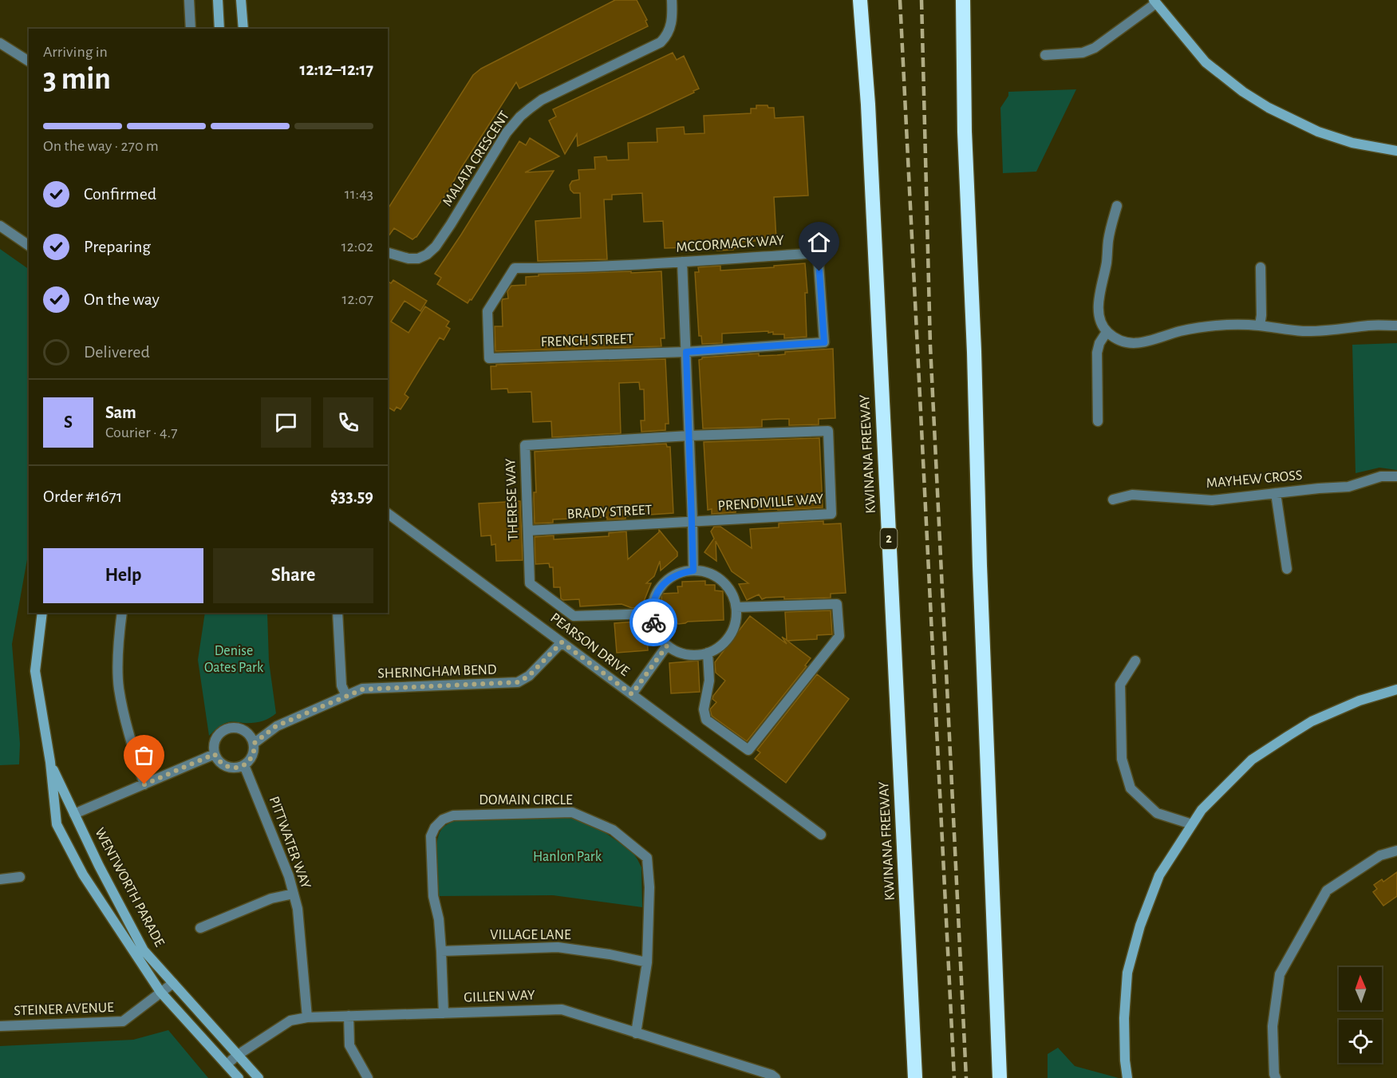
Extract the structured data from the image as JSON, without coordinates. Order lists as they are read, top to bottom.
{
  "streets": {
    "highway": ["KWINANA FREEWAY", "2"],
    "street": [
      "MALATA CRESCENT",
      "MCCORMACK WAY",
      "FRENCH STREET",
      "MAYHEW CROSS",
      "THERESE WAY",
      "PRENDIVILLE WAY",
      "BRADY STREET",
      "PEARSON DRIVE",
      "SHERINGHAM BEND",
      "DOMAIN CIRCLE",
      "PITTWATER WAY",
      "WENTWORTH PARADE",
      "VILLAGE LANE",
      "GILLEN WAY",
      "STEINER AVENUE"
    ]
  },
  "crossings": [
    ["MCCORMACK WAY", "FRENCH STREET"],
    ["THERESE WAY", "PRENDIVILLE WAY"],
    ["THERESE WAY", "BRADY STREET"],
    ["PRENDIVILLE WAY", "BRADY STREET"],
    ["PEARSON DRIVE", "SHERINGHAM BEND"],
    ["SHERINGHAM BEND", "PITTWATER WAY"],
    ["DOMAIN CIRCLE", "VILLAGE LANE"],
    ["DOMAIN CIRCLE", "GILLEN WAY"],
    ["PITTWATER WAY", "GILLEN WAY"],
    ["WENTWORTH PARADE", "GILLEN WAY"],
    ["WENTWORTH PARADE", "STEINER AVENUE"]
  ],
  "parks": ["Denise Oates Park", "Hanlon Park"],
  "north": "top",
  "page": {
    "heading": ["3 min", "Arriving in", "12:12–12:17"],
    "panel": [
      "Sam",
      "Courier · 4.7",
      "Order #1671",
      "$33.59"
    ],
    "bar": "On the way · 270 m",
    "list": [
      ["Confirmed", "11:43"],
      ["Preparing", "12:02"],
      ["On the way", "12:07"],
      "Delivered"
    ],
    "round": "S",
    "buttons": ["Help", "Share"]
  }
}
